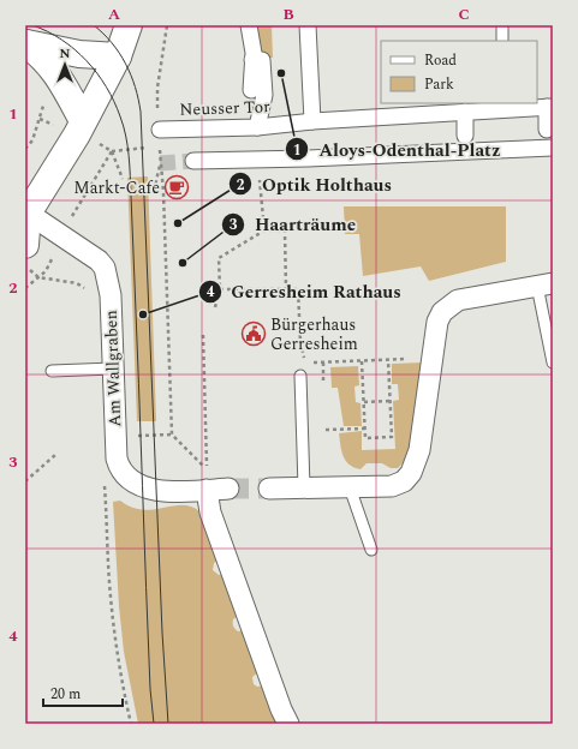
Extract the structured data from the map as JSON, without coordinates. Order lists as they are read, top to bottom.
{
  "streets": {
    "street": ["Neusser Tor", "Am Wallgraben"]
  },
  "places": {
    "other": [
      "Aloys-Odenthal-Platz",
      "Optik Holthaus",
      "Haarträume",
      "Gerresheim Rathaus"
    ],
    "cafe": ["Markt-Cafe"],
    "public building": ["Bürgerhaus Gerresheim"]
  },
  "legend": ["Road", "Park"],
  "scale_bar": "20 m",
  "north": "top",
  "grid": {
    "columns": ["A", "B", "C"],
    "rows": [
      "1",
      "2",
      "3",
      "4"
    ]
  }
}
